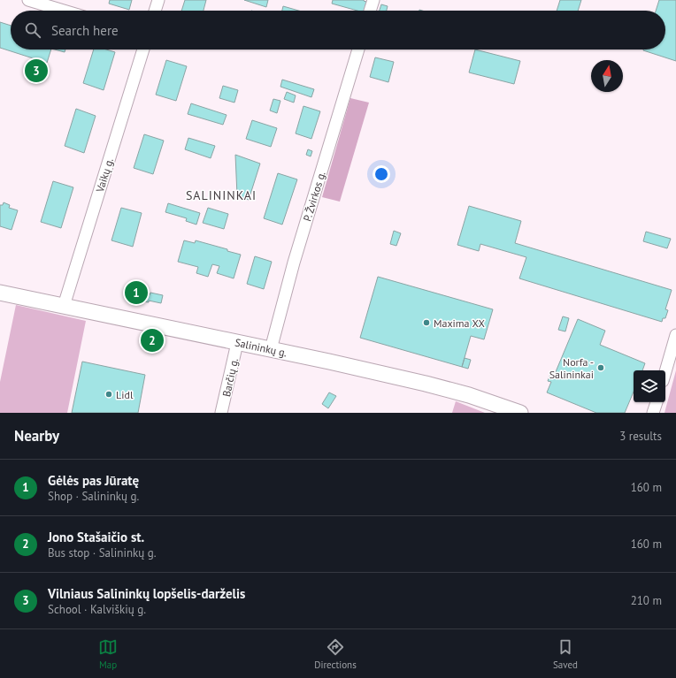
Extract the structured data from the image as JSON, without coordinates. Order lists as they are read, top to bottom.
{
  "streets": {
    "main road": ["Salininkų g."],
    "street": ["Vaikų g.", "P. Žvirkos g.", "Barčių g."]
  },
  "crossings": [
    ["Vaikų g.", "Salininkų g."],
    ["P. Žvirkos g.", "Salininkų g."],
    ["Salininkų g.", "Barčių g."]
  ],
  "districts": ["SALININKAI"],
  "places": ["Maxima XX", "Norfa - Salininkai", "Lidl"],
  "north": "top",
  "page": {
    "search": "Search here",
    "pins": ["3", "1", "2"],
    "heading": ["Nearby", "3 results"],
    "list": [
      {
        "mark": "1",
        "name": "Gėlės pas Jūratę",
        "note": "Shop · Salininkų g.",
        "value": "160 m"
      },
      {
        "mark": "2",
        "name": "Jono Stašaičio st.",
        "note": "Bus stop · Salininkų g.",
        "value": "160 m"
      },
      {
        "mark": "3",
        "name": "Vilniaus Salininkų lopšelis-darželis",
        "note": "School · Kalviškių g.",
        "value": "210 m"
      }
    ],
    "nav": ["Map", "Directions", "Saved"]
  }
}
